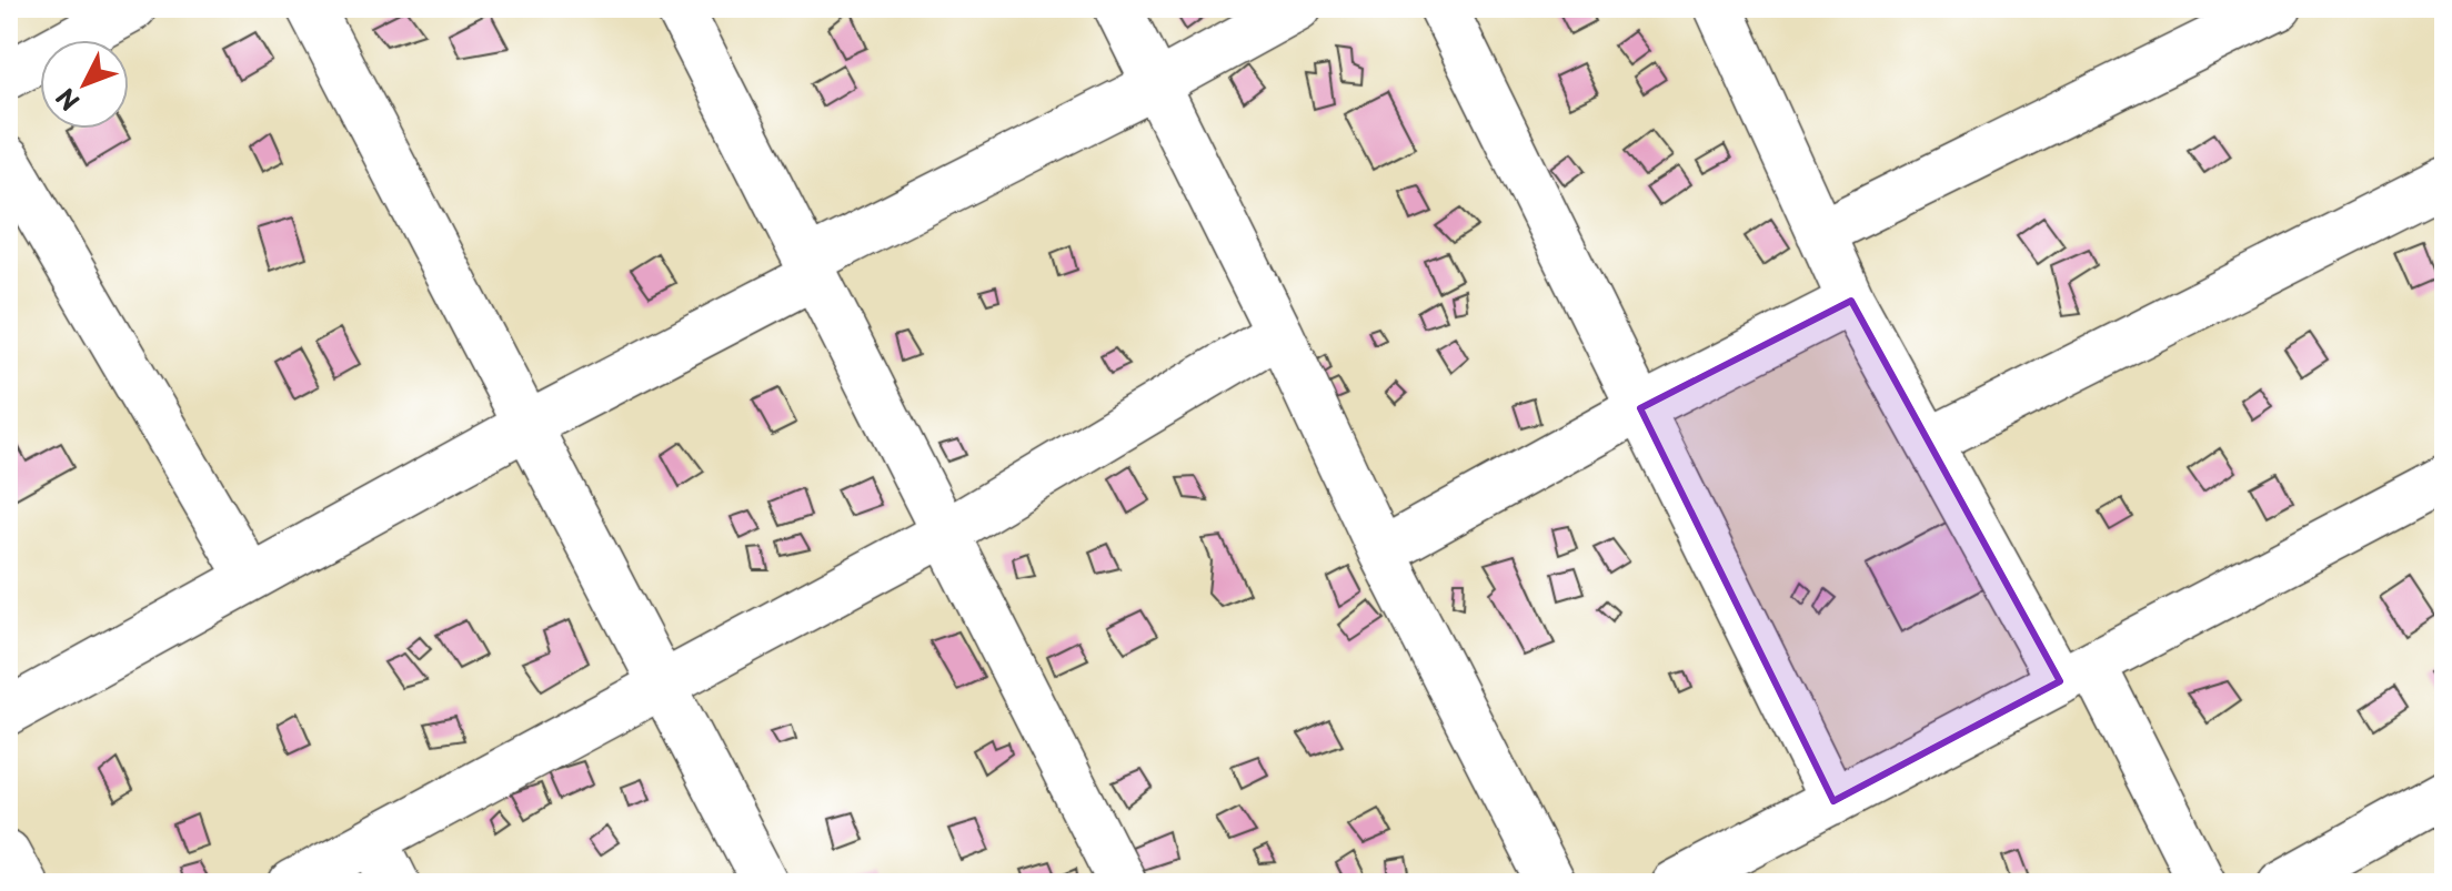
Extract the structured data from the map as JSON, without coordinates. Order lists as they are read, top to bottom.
{
  "north": "bottom left"
}
